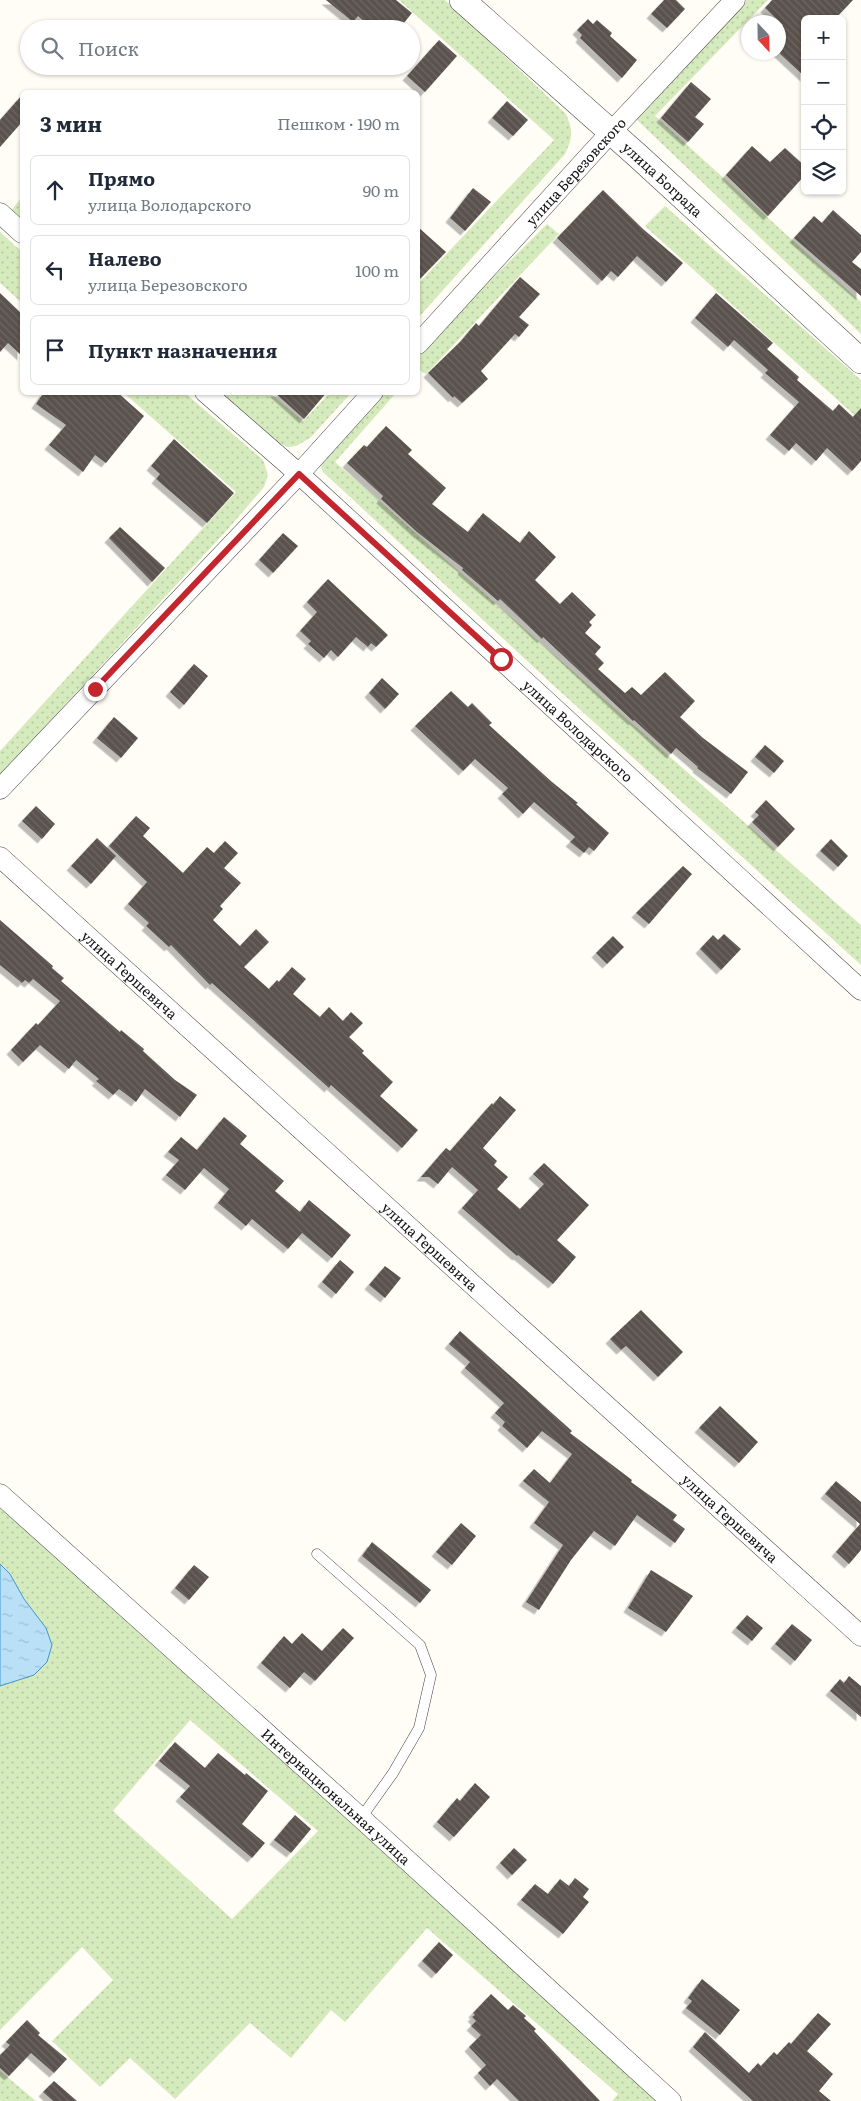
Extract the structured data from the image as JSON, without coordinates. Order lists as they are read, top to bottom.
{
  "streets": {
    "street": [
      "улица Березовского",
      "улица Бограда",
      "улица Володарского",
      "улица Гершевича",
      "Интернациональная улица"
    ]
  },
  "crossings": [
    ["улица Березовского", "улица Бограда"]
  ],
  "north": "bottom",
  "page": {
    "map_buttons": ["+", "−"],
    "search": "Поиск",
    "heading": ["3 мин", "Пешком · 190 m"],
    "list": [
      ["Прямо", "улица Володарского", "90 m"],
      ["Налево", "улица Березовского", "100 m"],
      "Пункт назначения"
    ]
  }
}
